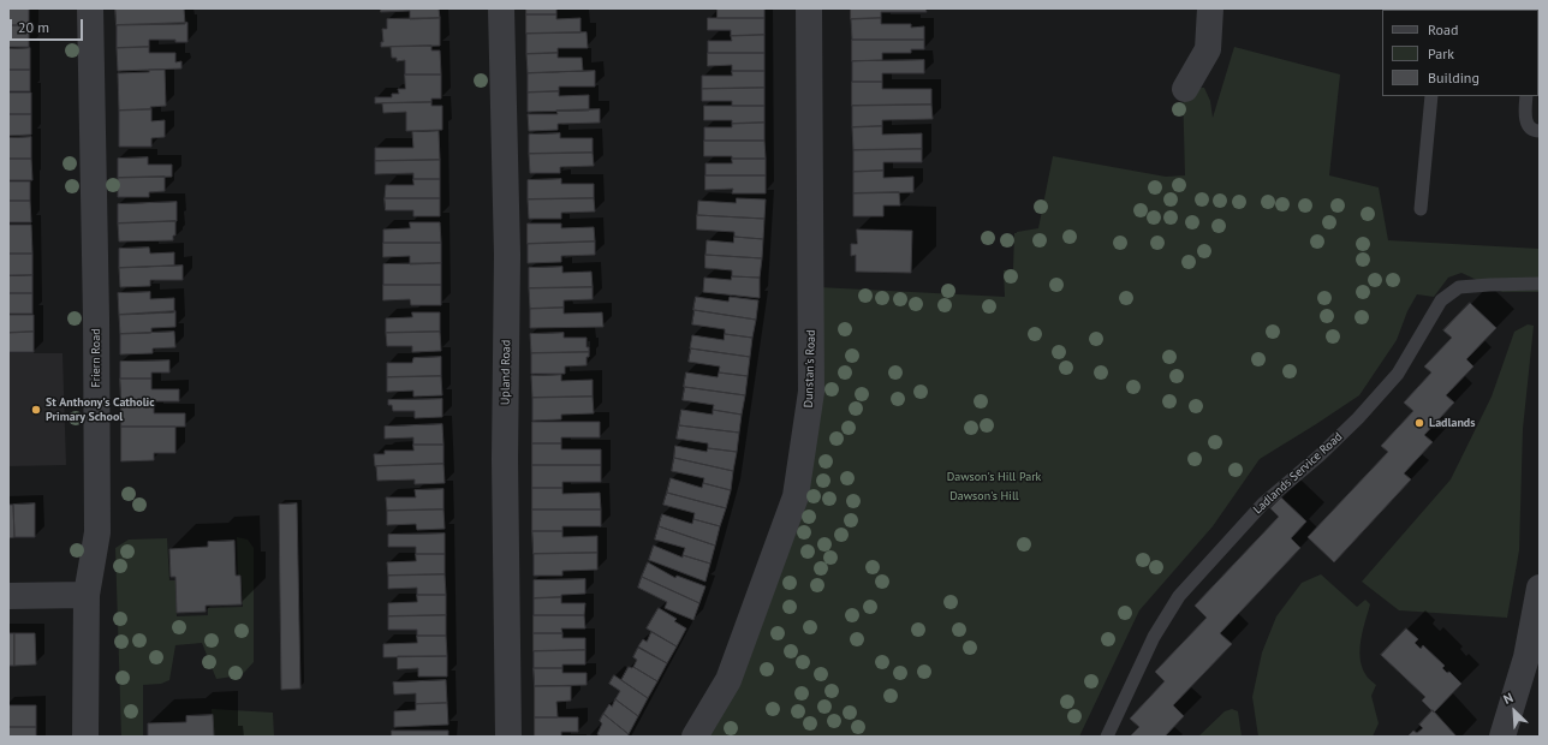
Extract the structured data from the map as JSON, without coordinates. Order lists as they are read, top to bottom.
{
  "streets": {
    "street": ["Friern Road", "Dunstan's Road", "Upland Road"],
    "lane": ["Ladlands Service Road"]
  },
  "parks": ["Dawson's Hill Park", "Dawson's Hill"],
  "places": ["St Anthony's Catholic Primary School", "Ladlands"],
  "legend": ["Road", "Park", "Building"],
  "scale_bar": "20 m",
  "north": "top left"
}
